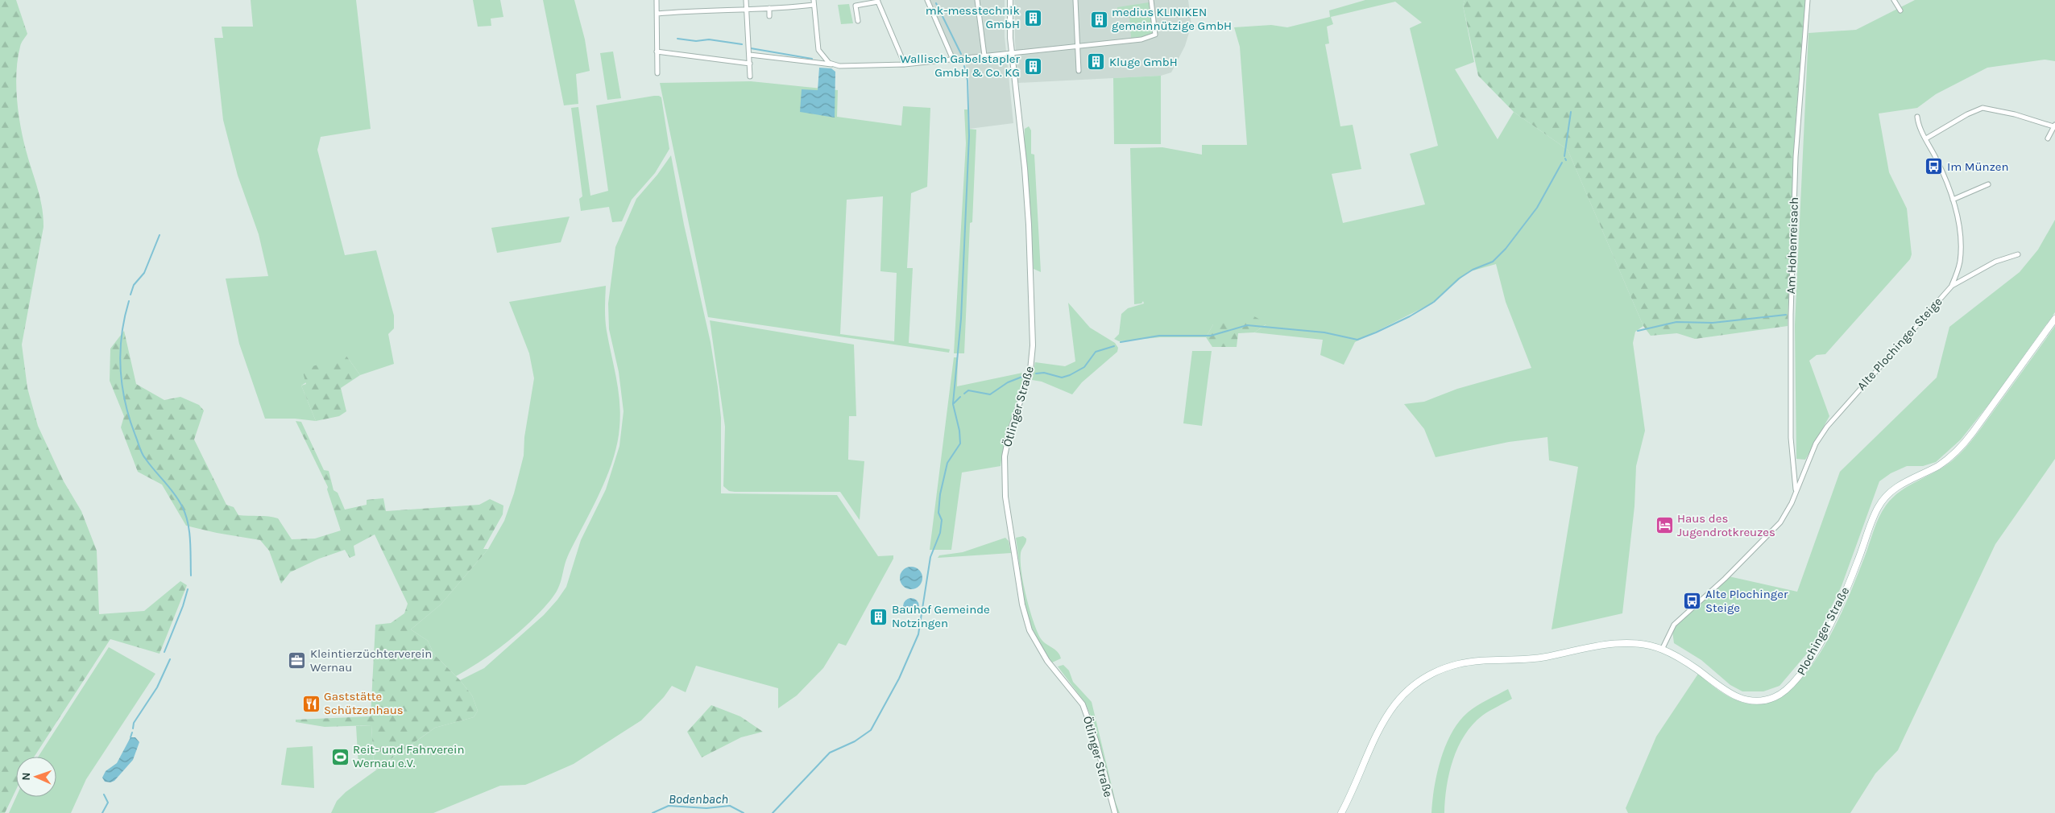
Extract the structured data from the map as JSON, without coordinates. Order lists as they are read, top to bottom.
{
  "streets": {
    "main road": ["Plochinger Straße"],
    "street": ["Am Hohenreisach", "Alte Plochinger Steige", "Ötlinger Straße"]
  },
  "crossings": [
    ["Am Hohenreisach", "Alte Plochinger Steige"],
    ["Alte Plochinger Steige", "Plochinger Straße"]
  ],
  "water": ["Bodenbach"],
  "places": {
    "building": [
      "mk-messtechnik GmbH",
      "medius KLINIKEN gemeinnützige GmbH",
      "Kluge GmbH",
      "Wallisch Gabelstapler GmbH & Co. KG",
      "Bauhof Gemeinde Notzingen"
    ],
    "bus stop": ["Im Münzen", "Alte Plochinger Steige"],
    "hotel": ["Haus des Jugendrotkreuzes"],
    "office": ["Kleintierzüchterverein Wernau"],
    "restaurant": ["Gaststätte Schützenhaus"],
    "sports": ["Reit- und Fahrverein Wernau e.V."]
  },
  "north": "left"
}
